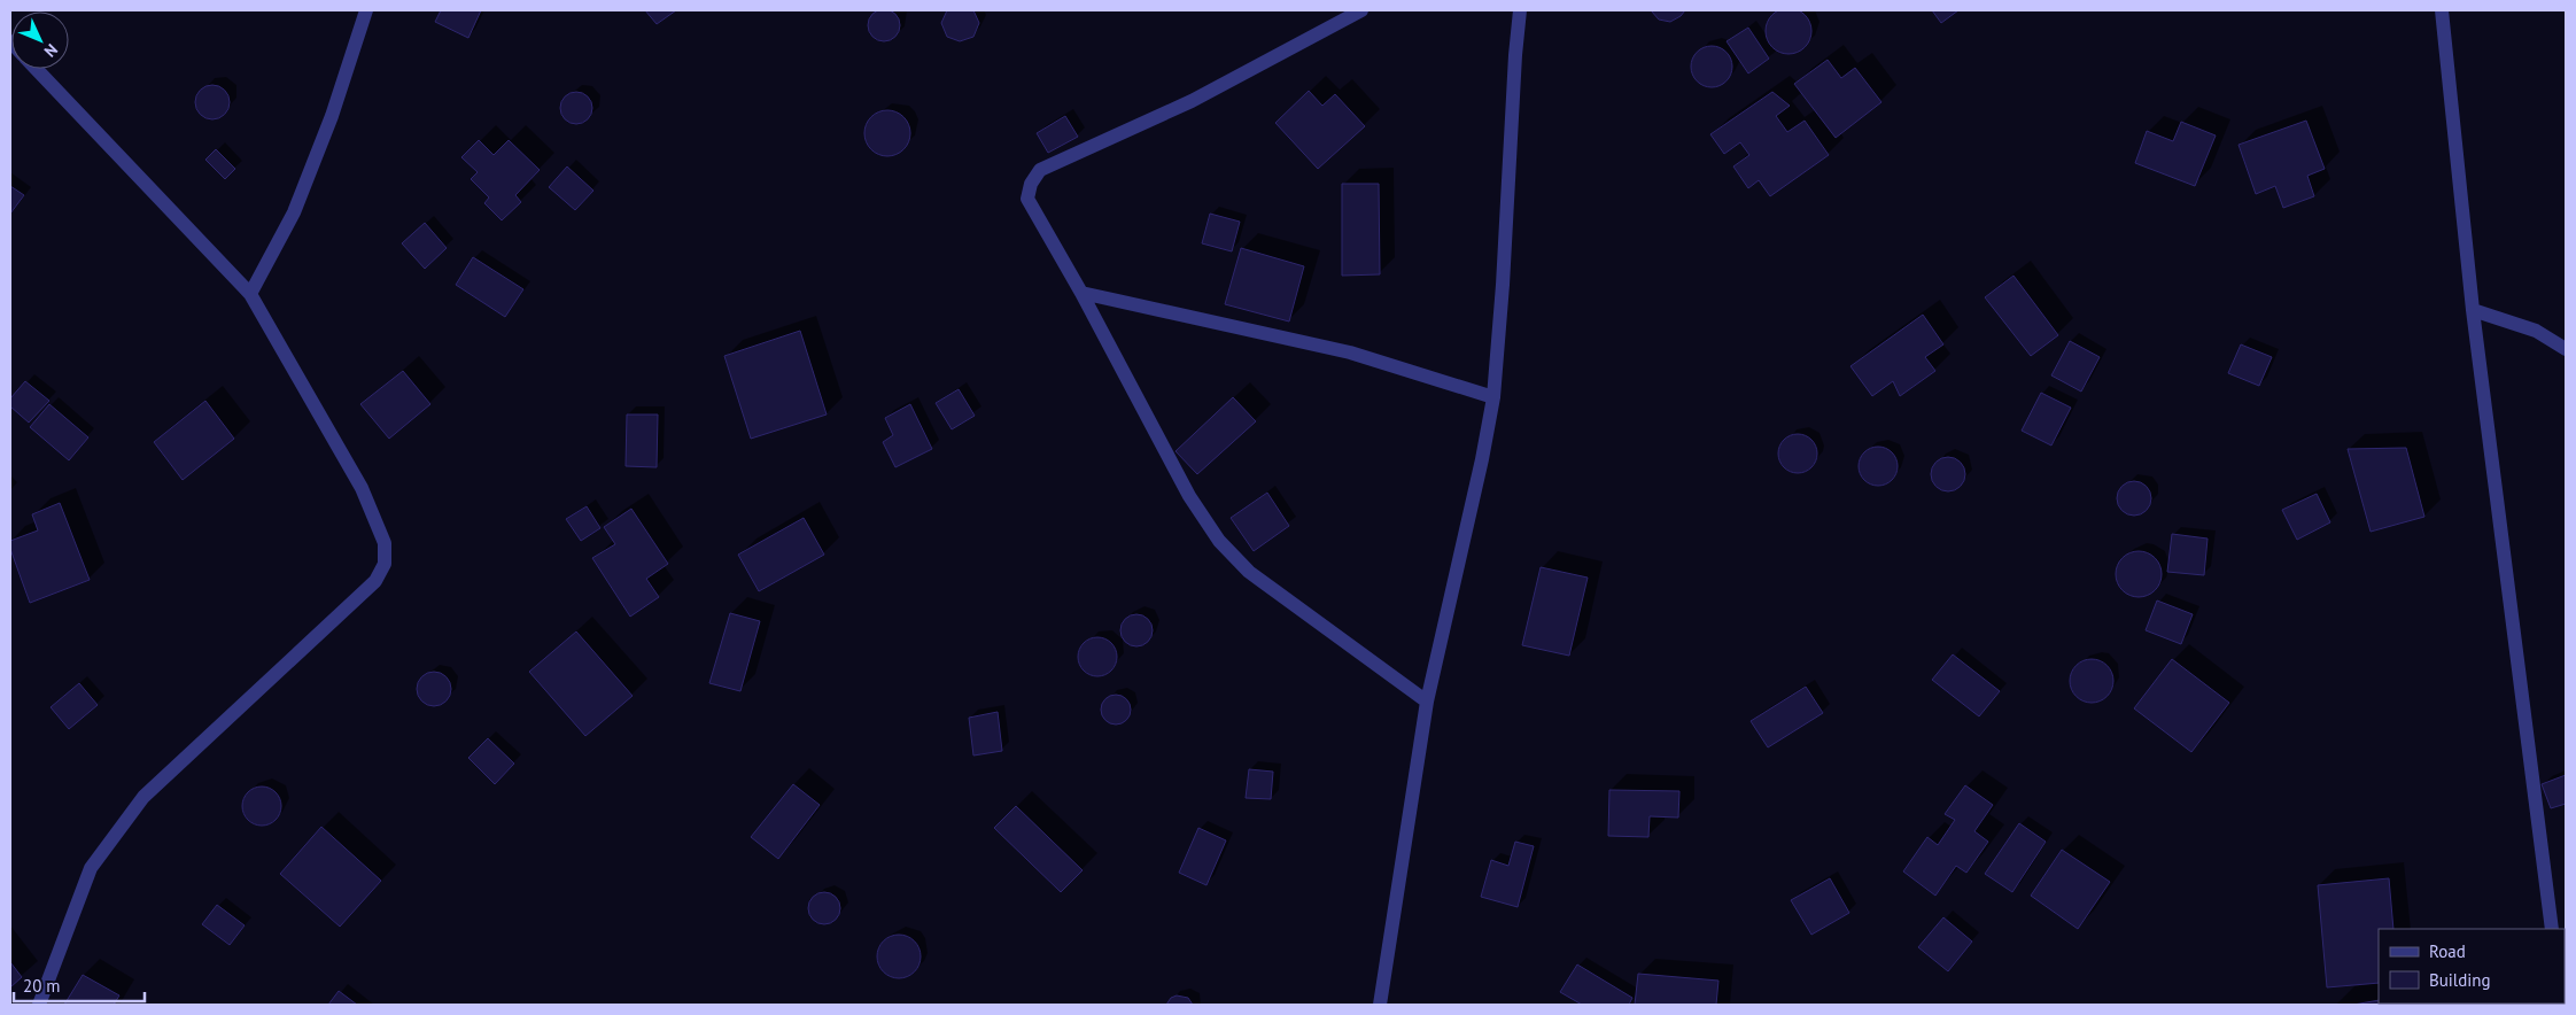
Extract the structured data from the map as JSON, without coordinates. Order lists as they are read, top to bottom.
{
  "legend": ["Road", "Building"],
  "scale_bar": "20 m",
  "north": "bottom right"
}
